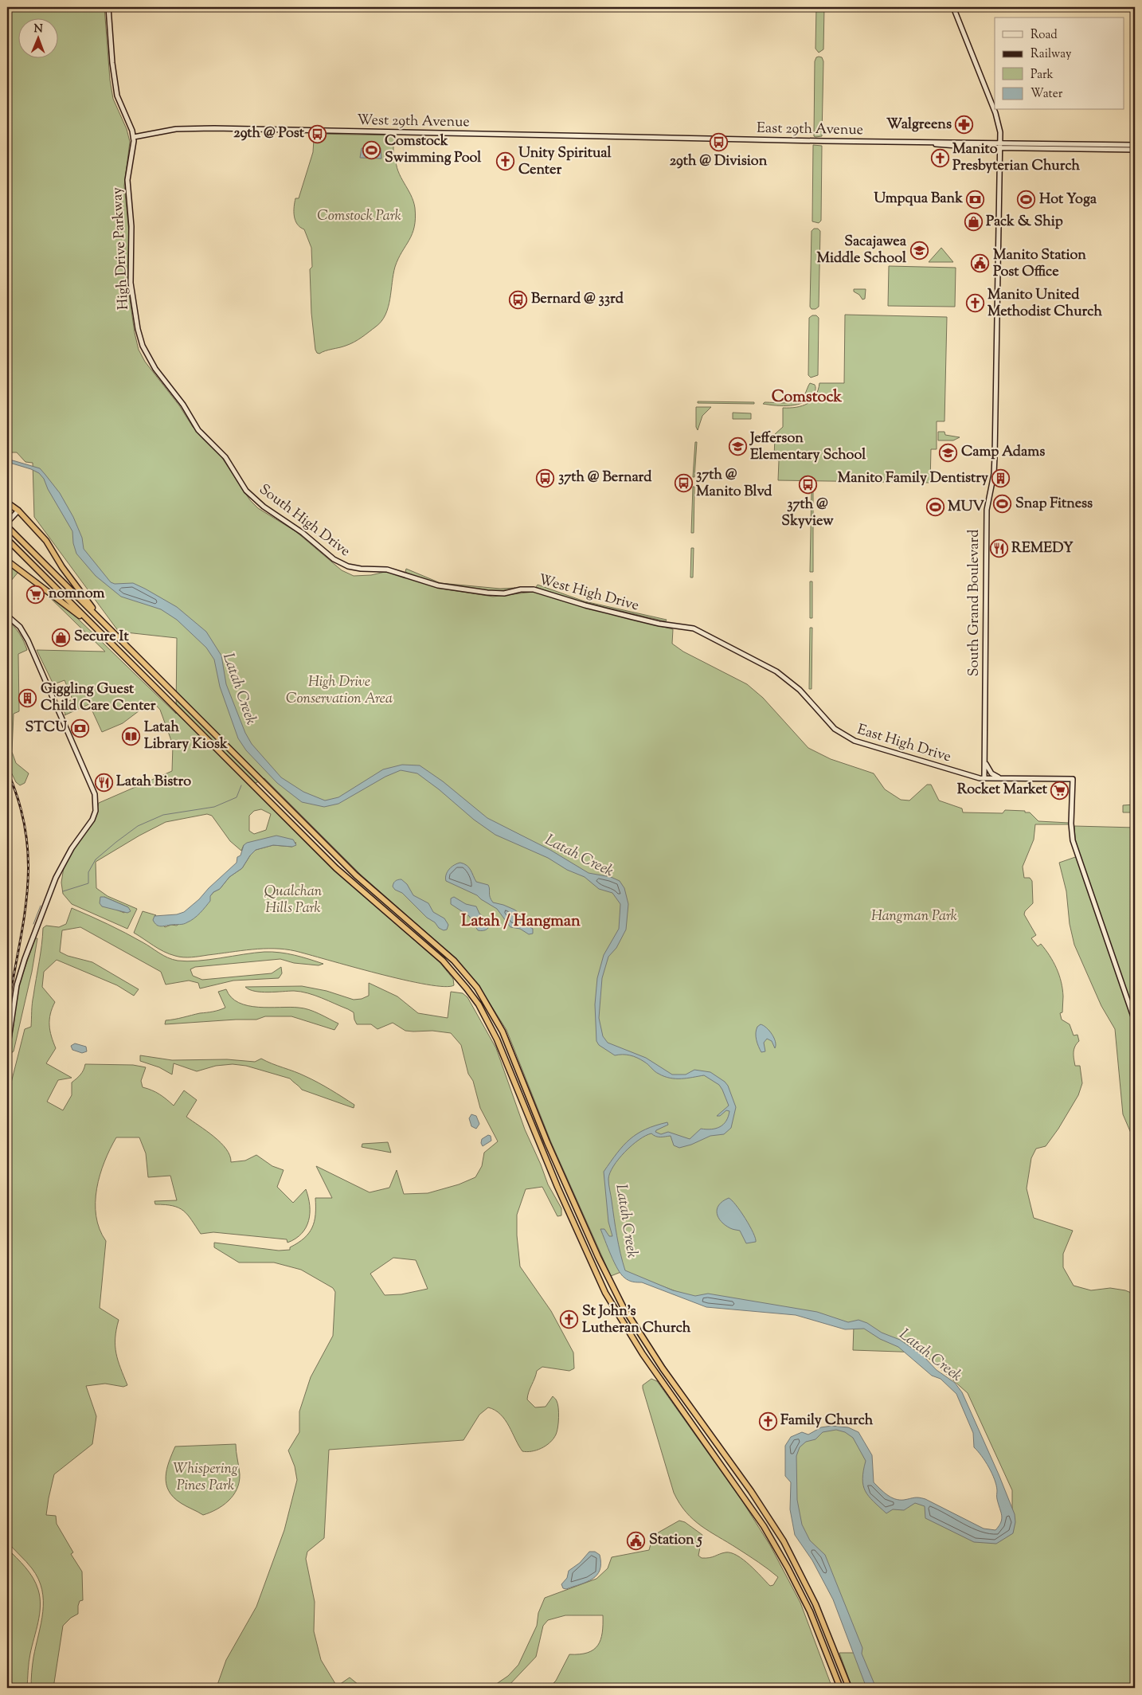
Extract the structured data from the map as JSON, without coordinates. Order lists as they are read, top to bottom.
{
  "streets": {
    "main road": [
      "West 29th Avenue",
      "East 29th Avenue",
      "High Drive Parkway",
      "South High Drive",
      "West High Drive",
      "South Grand Boulevard",
      "East High Drive"
    ]
  },
  "crossings": [
    ["West 29th Avenue", "East 29th Avenue"],
    ["West 29th Avenue", "High Drive Parkway"],
    ["East 29th Avenue", "South Grand Boulevard"],
    ["High Drive Parkway", "South High Drive"],
    ["South High Drive", "West High Drive"],
    ["West High Drive", "East High Drive"],
    ["South Grand Boulevard", "East High Drive"]
  ],
  "districts": ["Comstock", "Latah / Hangman"],
  "water": ["Latah Creek"],
  "parks": [
    "Comstock Park",
    "High Drive Conservation Area",
    "Qualchan Hills Park",
    "Hangman Park",
    "Whispering Pines Park"
  ],
  "places": {
    "pharmacy": ["Walgreens"],
    "bus stop": [
      "29th @ Post",
      "29th @ Division",
      "Bernard @ 33rd",
      "37th @ Bernard",
      "37th @ Manito Blvd",
      "37th @ Skyview"
    ],
    "sports": [
      "Comstock Swimming Pool",
      "Hot Yoga",
      "Snap Fitness",
      "MUV"
    ],
    "church": [
      "Manito Presbyterian Church",
      "Unity Spiritual Center",
      "Manito United Methodist Church",
      "St John's Lutheran Church",
      "Family Church"
    ],
    "bank": ["Umpqua Bank", "STCU"],
    "shop": ["Pack & Ship", "Secure It"],
    "school or university": ["Sacajawea Middle School", "Jefferson Elementary School", "Camp Adams"],
    "public building": ["Manito Station Post Office", "Station 5"],
    "building": ["Manito Family Dentistry", "Giggling Guest Child Care Center"],
    "restaurant": ["REMEDY", "Latah Bistro"],
    "supermarket": ["nomnom", "Rocket Market"],
    "library": ["Latah Library Kiosk"]
  },
  "legend": [
    "Road",
    "Railway",
    "Park",
    "Water"
  ],
  "north": "top"
}
